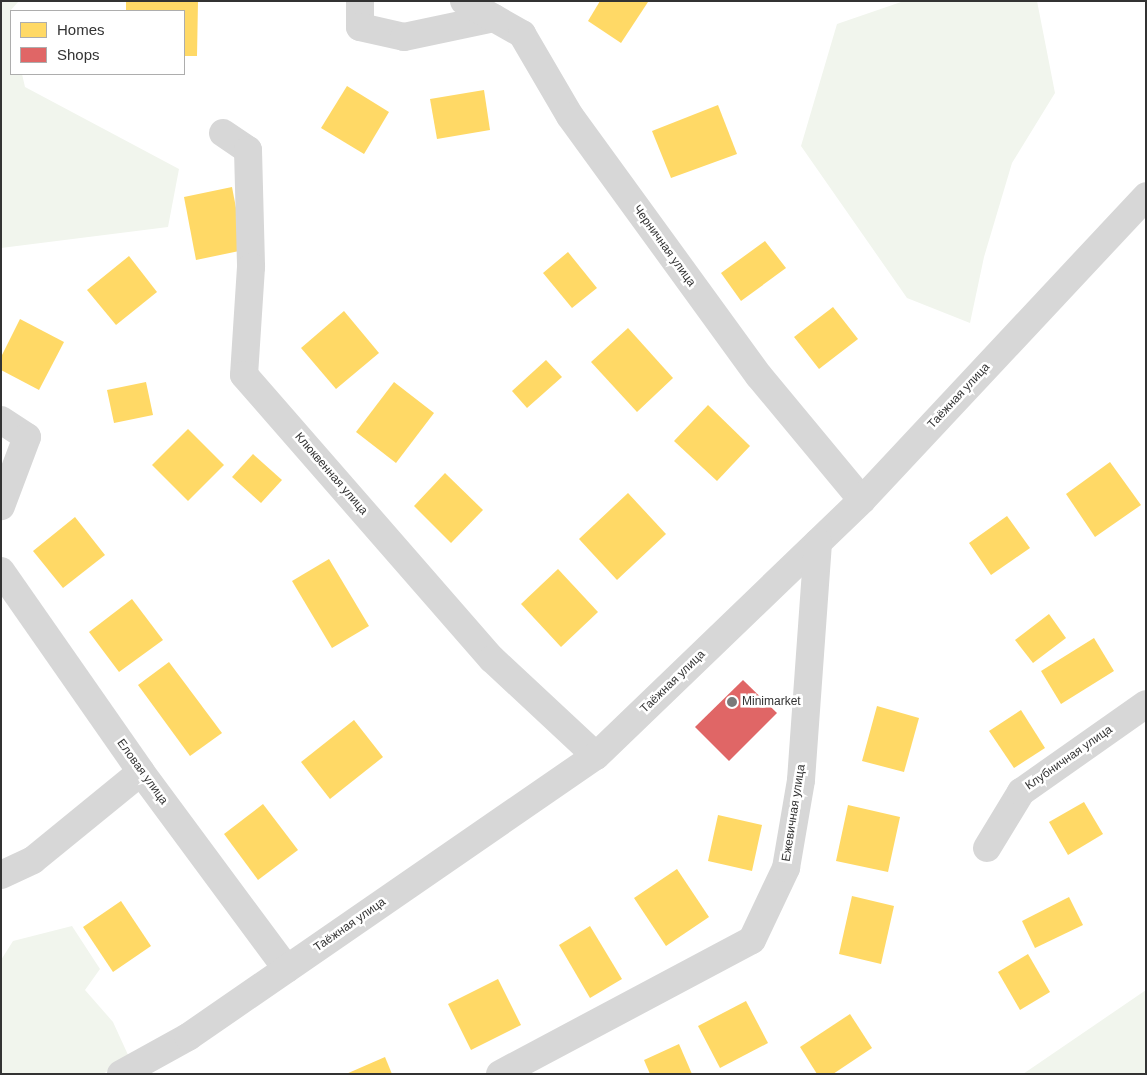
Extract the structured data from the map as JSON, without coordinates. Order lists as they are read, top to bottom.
{
  "streets": {
    "street": [
      "Черничная улица",
      "Таёжная улица",
      "Клюквенная улица",
      "Клубничная улица",
      "Еловая улица",
      "Ежевичная улица"
    ]
  },
  "crossings": [
    ["Черничная улица", "Таёжная улица"],
    ["Таёжная улица", "Клюквенная улица"],
    ["Таёжная улица", "Еловая улица"],
    ["Таёжная улица", "Ежевичная улица"]
  ],
  "places": ["Minimarket"],
  "legend": ["Homes", "Shops"]
}
